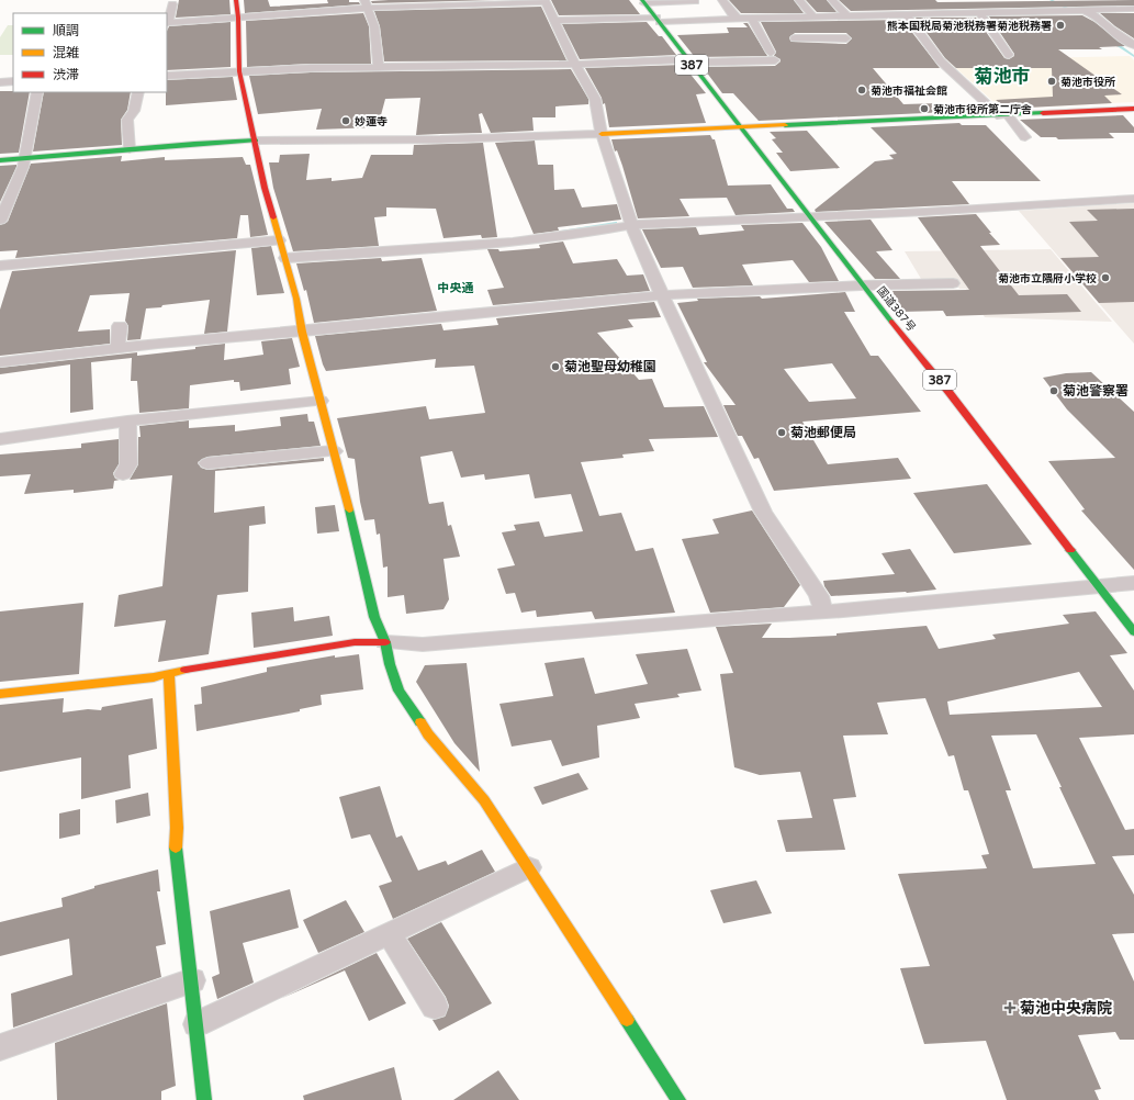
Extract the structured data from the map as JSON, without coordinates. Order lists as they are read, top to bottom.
{
  "streets": {
    "main road": ["387", "国道387号"]
  },
  "districts": ["菊池市", "中央通"],
  "places": {
    "other": [
      "熊本国税局菊池税務署菊池税務署",
      "菊池市役所",
      "菊池市福祉会館",
      "菊池市役所第二庁舎",
      "妙蓮寺",
      "菊池市立隈府小学校",
      "菊池聖母幼稚園",
      "菊池警察署",
      "菊池郵便局"
    ],
    "health": ["菊池中央病院"]
  },
  "legend": ["順調", "混雑", "渋滞"]
}
